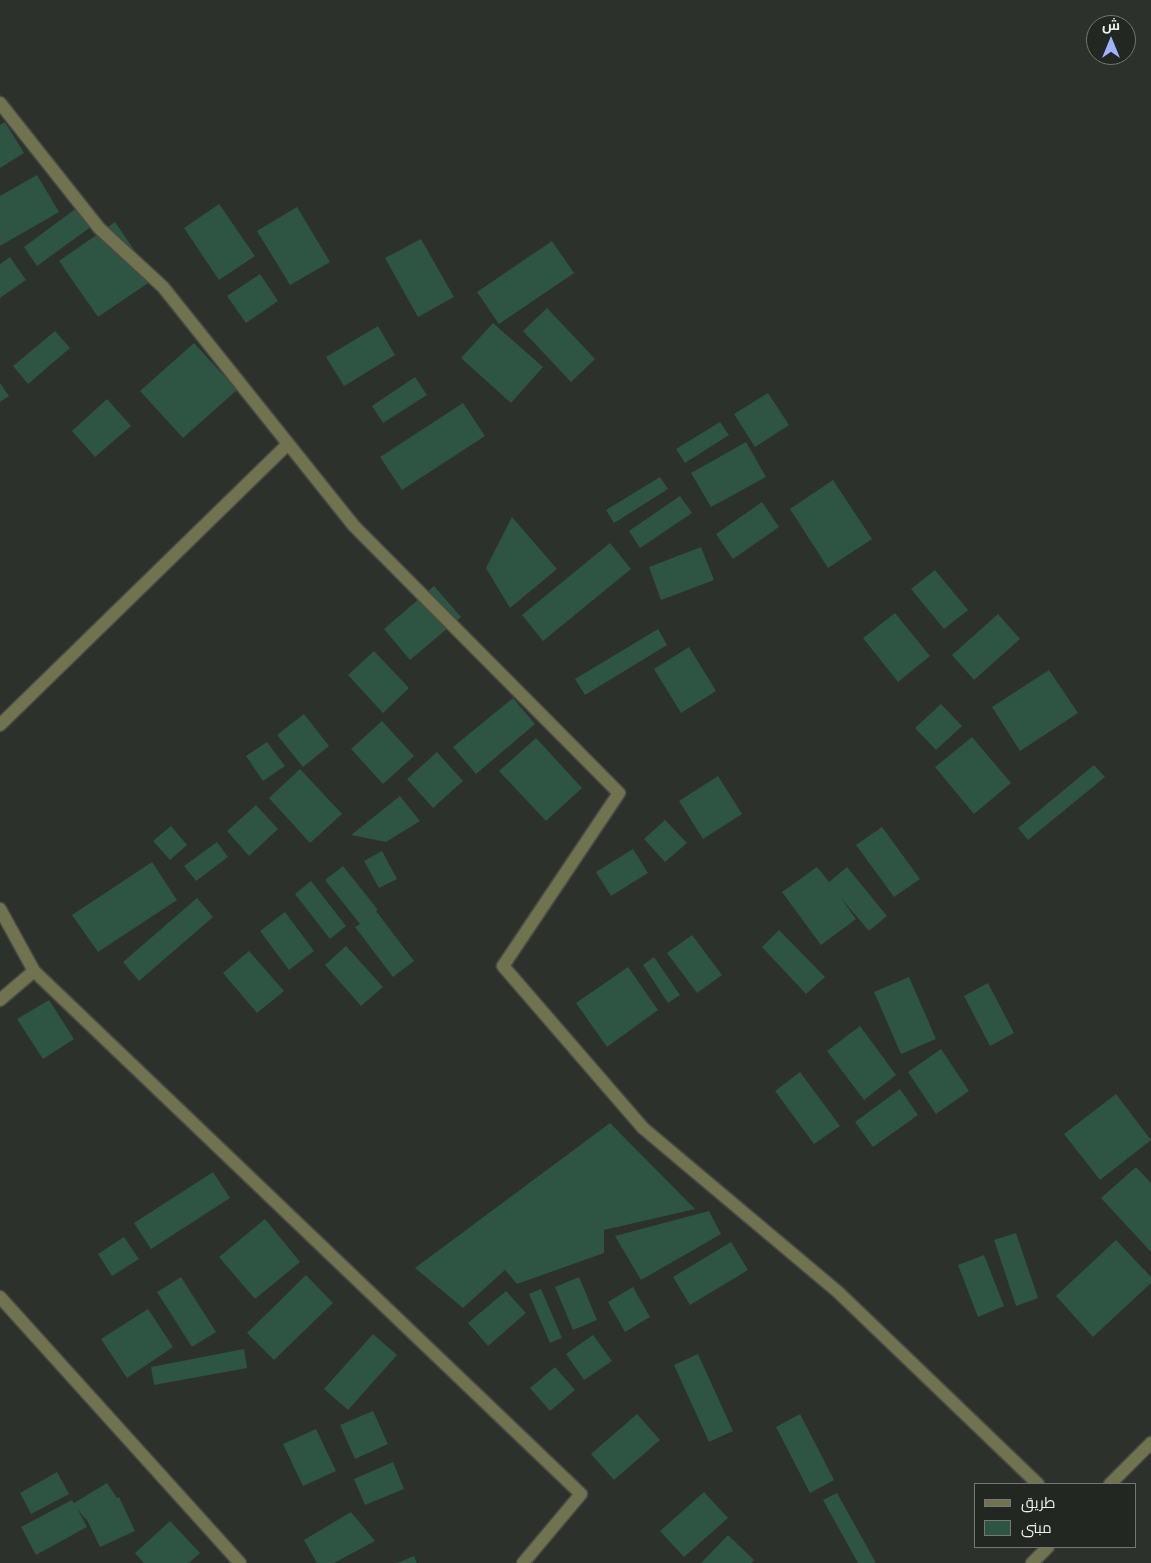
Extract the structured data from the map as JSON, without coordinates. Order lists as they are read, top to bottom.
{
  "legend": ["طريق", "مبنى"],
  "north": "top"
}
